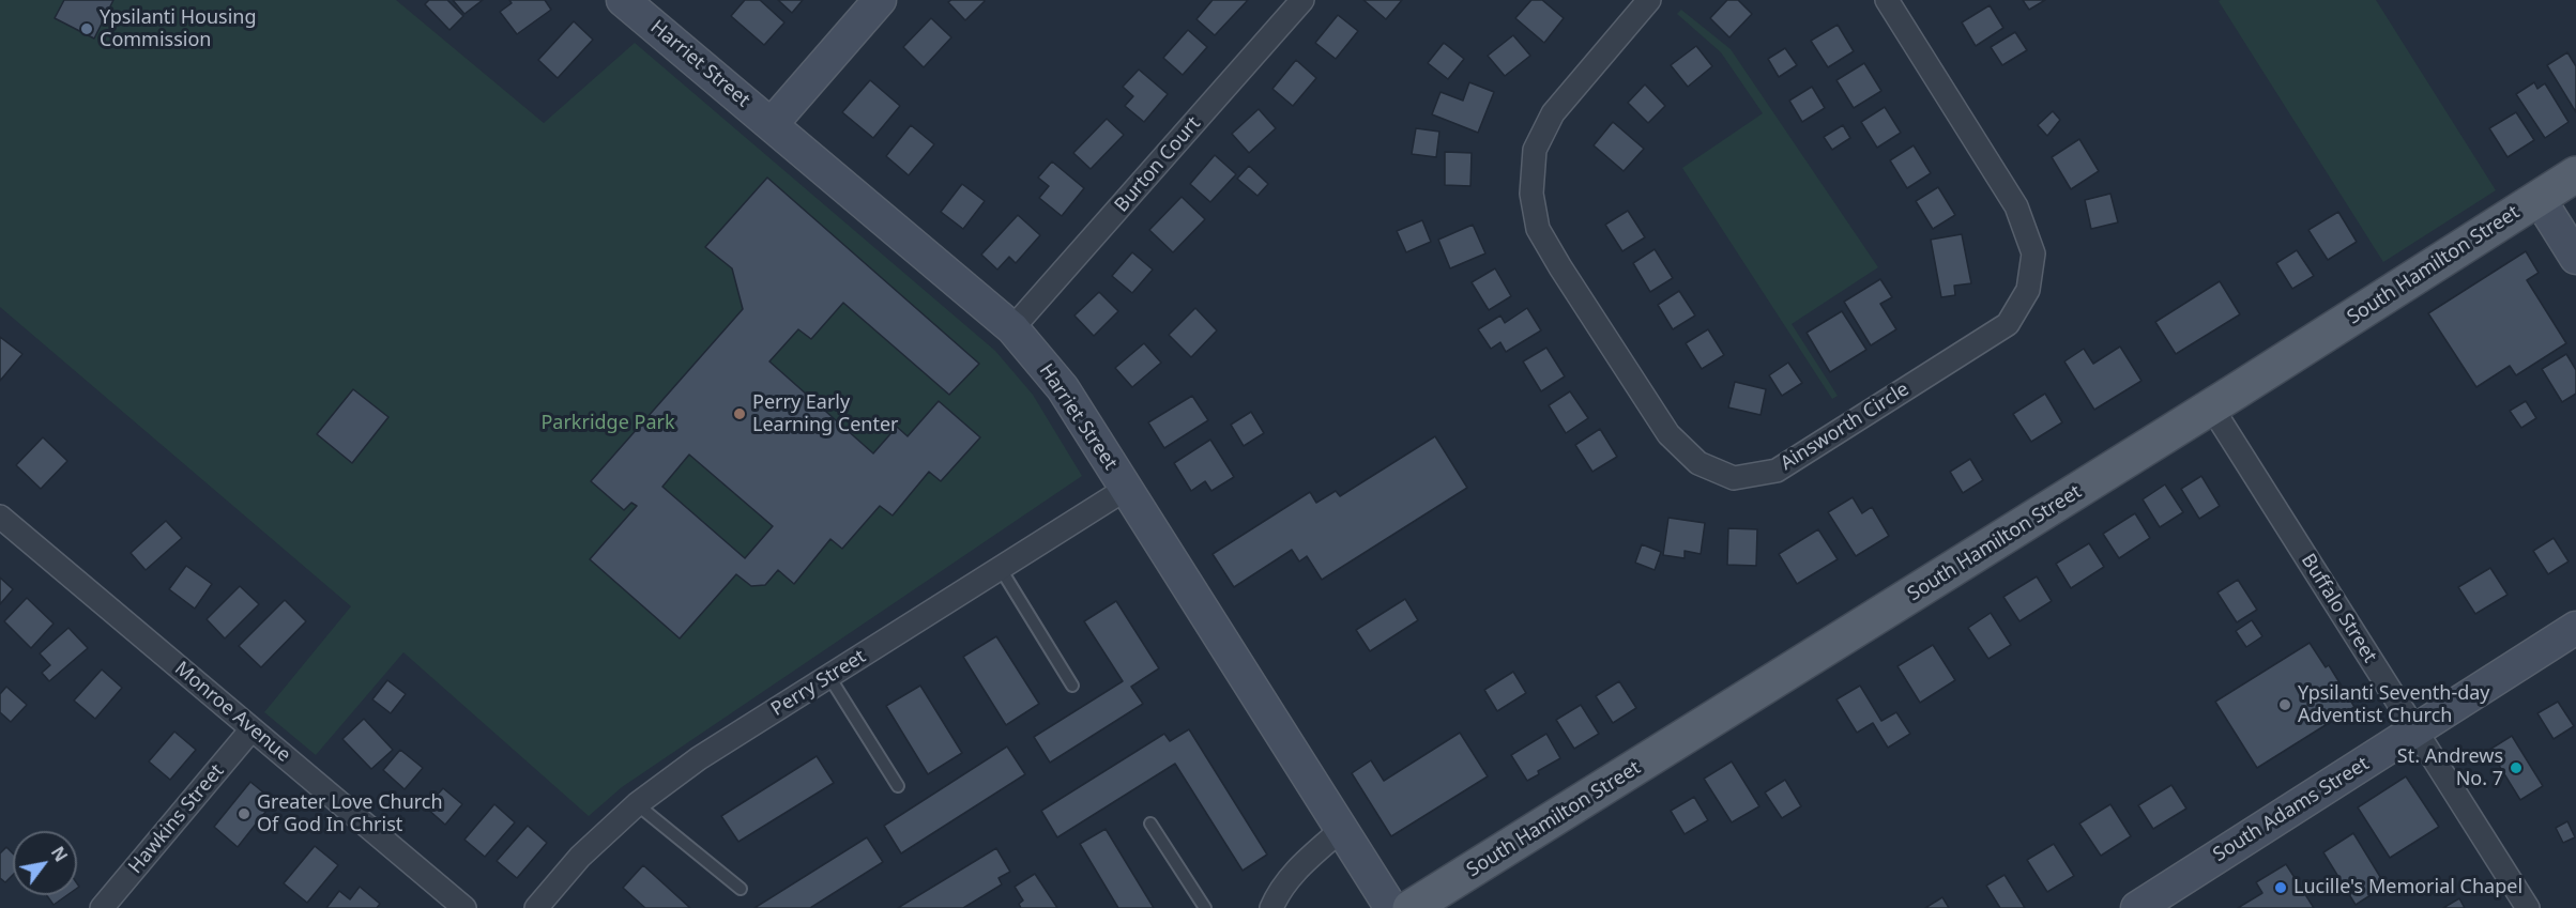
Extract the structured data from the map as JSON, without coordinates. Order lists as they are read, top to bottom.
{
  "streets": {
    "main road": ["South Hamilton Street"],
    "street": [
      "Harriet Street",
      "Burton Court",
      "Ainsworth Circle",
      "Buffalo Street",
      "Perry Street",
      "Monroe Avenue",
      "South Adams Street",
      "Hawkins Street"
    ]
  },
  "crossings": [
    ["Harriet Street", "Burton Court"],
    ["Harriet Street", "Perry Street"],
    ["South Hamilton Street", "Buffalo Street"],
    ["Buffalo Street", "South Adams Street"],
    ["Monroe Avenue", "Hawkins Street"]
  ],
  "parks": ["Parkridge Park"],
  "places": [
    "Ypsilanti Housing Commission",
    "Perry Early Learning Center",
    "Ypsilanti Seventh-day Adventist Church",
    "St. Andrews No. 7",
    "Greater Love Church Of God In Christ",
    "Lucille's Memorial Chapel"
  ],
  "north": "top right"
}
